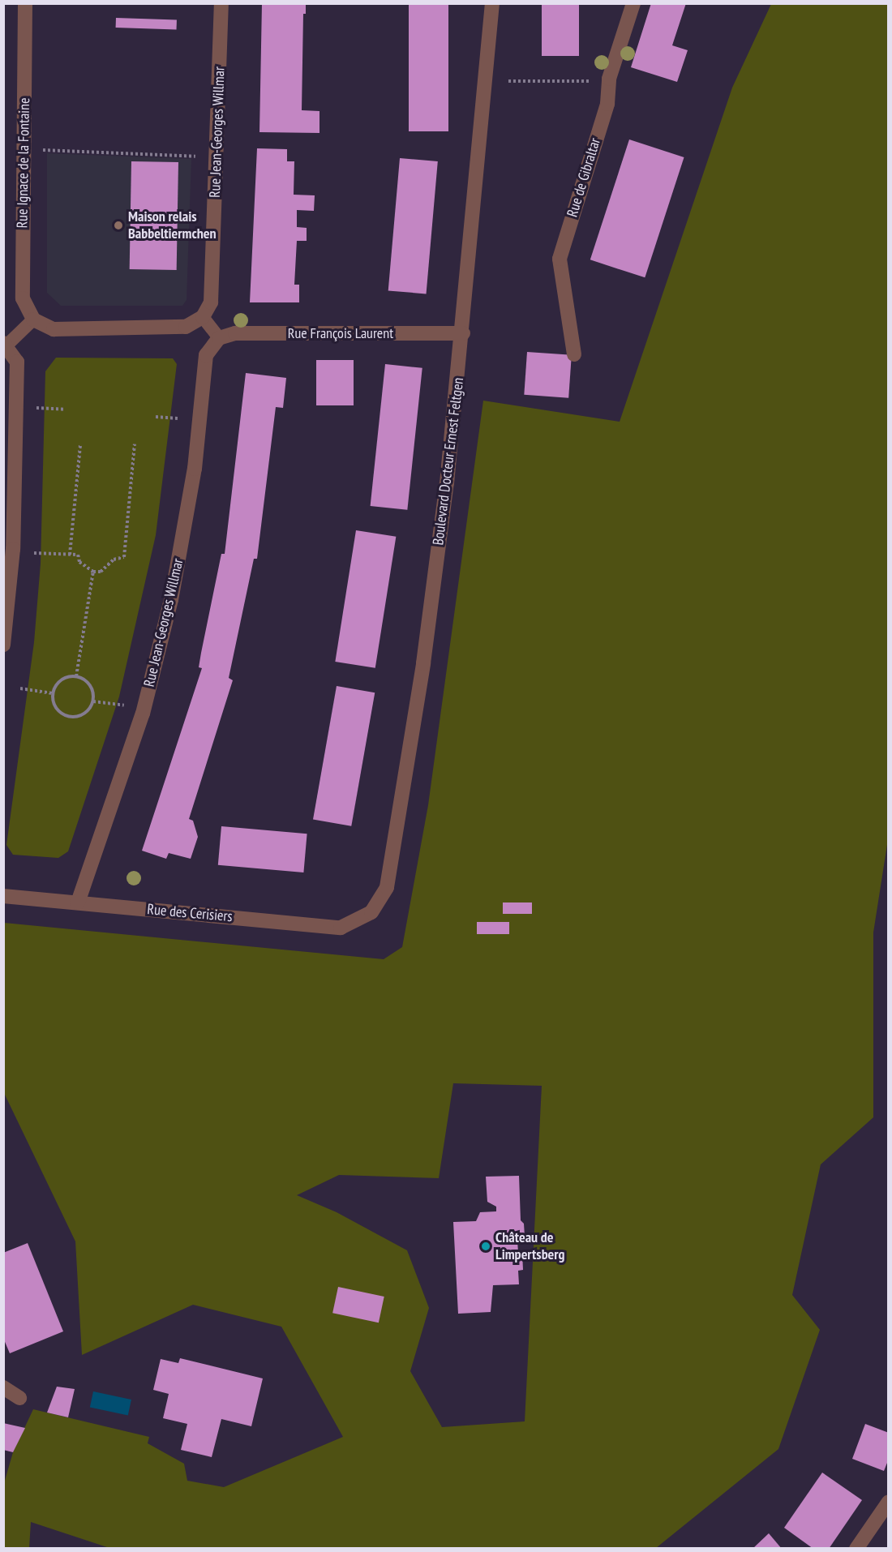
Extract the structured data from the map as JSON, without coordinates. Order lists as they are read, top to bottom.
{
  "streets": {
    "street": [
      "Rue Jean-Georges Willmar",
      "Rue Ignace de la Fontaine",
      "Rue de Gibraltar",
      "Rue François Laurent",
      "Boulevard Docteur Ernest Feltgen",
      "Rue des Cerisiers"
    ]
  },
  "crossings": [
    ["Rue Jean-Georges Willmar", "Rue François Laurent"],
    ["Rue Jean-Georges Willmar", "Rue des Cerisiers"],
    ["Rue François Laurent", "Boulevard Docteur Ernest Feltgen"],
    ["Boulevard Docteur Ernest Feltgen", "Rue des Cerisiers"]
  ],
  "places": ["Maison relais Babbeltiermchen", "Château de Limpertsberg"]
}
